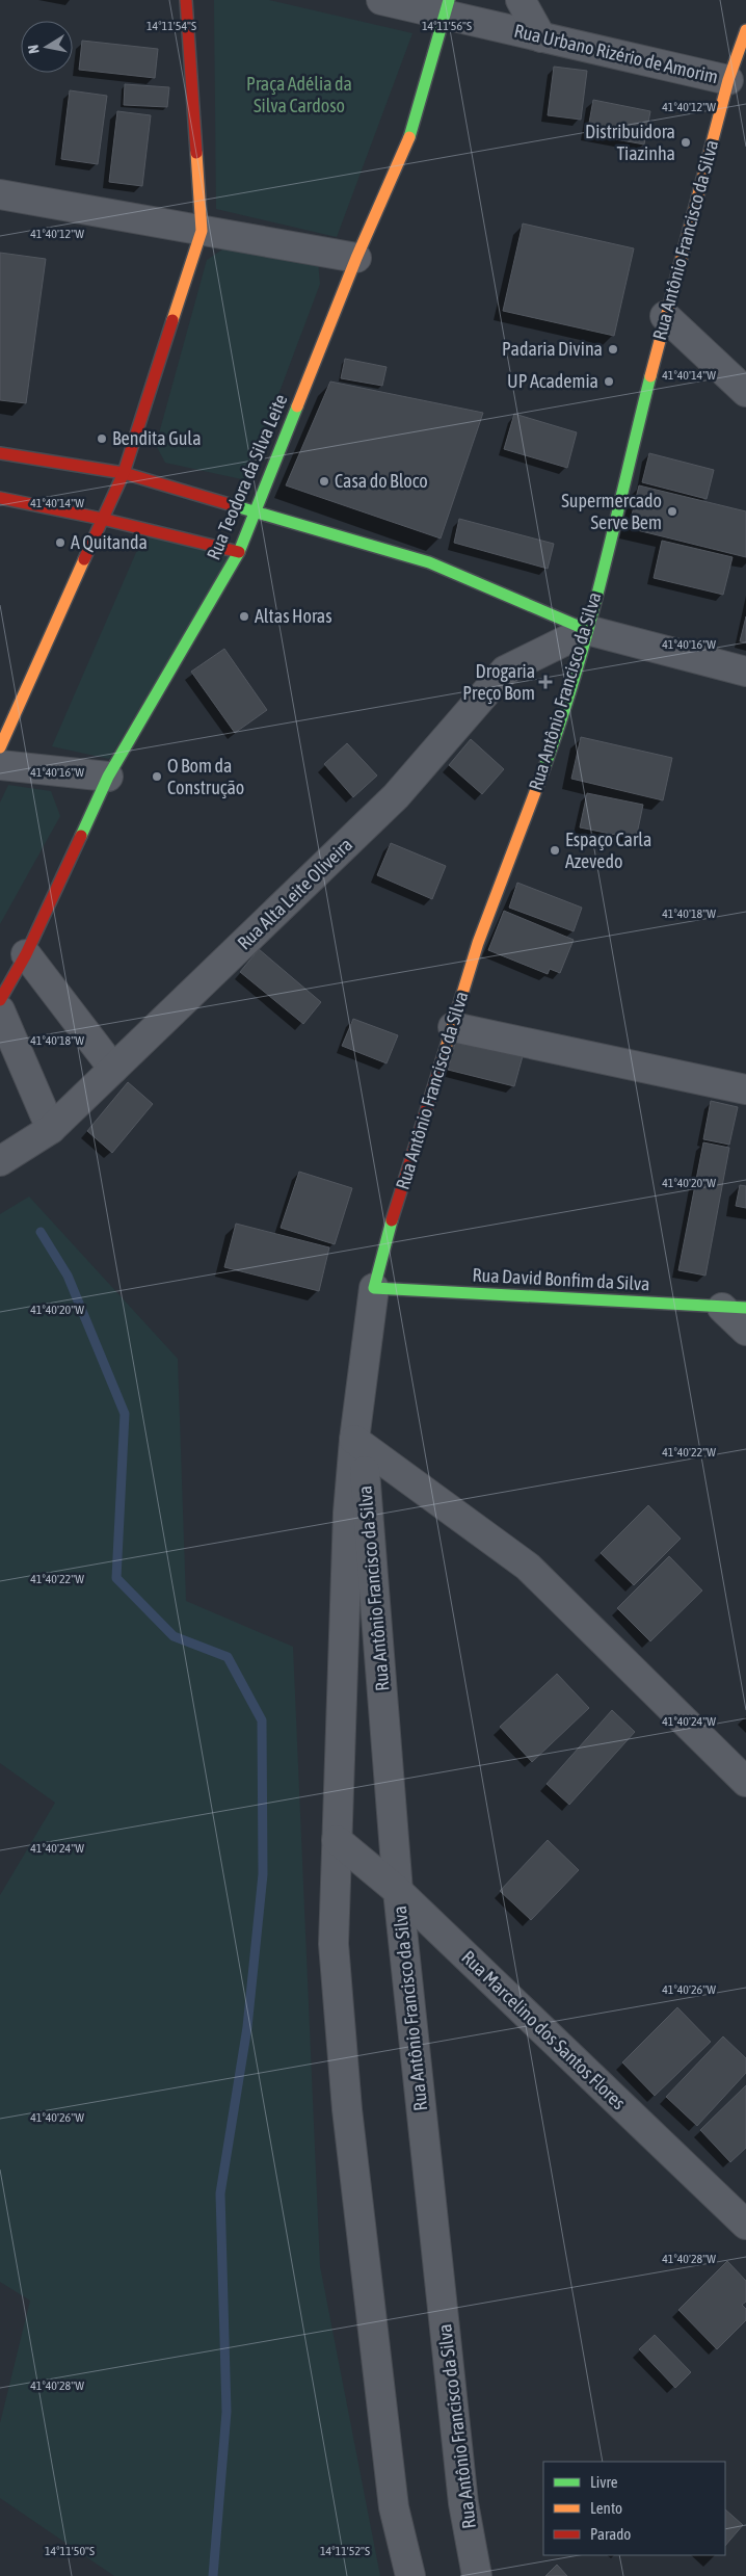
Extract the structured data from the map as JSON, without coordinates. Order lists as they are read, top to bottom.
{
  "streets": {
    "street": [
      "Rua Urbano Rizério de Amorim",
      "Rua Antônio Francisco da Silva",
      "Rua Teodora da Silva Leite",
      "Rua Alta Leite Oliveira",
      "Rua David Bonfim da Silva",
      "Rua Marcelino dos Santos Flores"
    ]
  },
  "crossings": [
    ["Rua Urbano Rizério de Amorim", "Rua Antônio Francisco da Silva"],
    ["Rua Urbano Rizério de Amorim", "Rua Teodora da Silva Leite"],
    ["Rua Antônio Francisco da Silva", "Rua Alta Leite Oliveira"],
    ["Rua Antônio Francisco da Silva", "Rua David Bonfim da Silva"],
    ["Rua Antônio Francisco da Silva", "Rua Marcelino dos Santos Flores"]
  ],
  "parks": ["Praça Adélia da Silva Cardoso"],
  "places": {
    "other": [
      "Distribuidora Tiazinha",
      "Padaria Divina",
      "UP Academia",
      "Bendita Gula",
      "Casa do Bloco",
      "Supermercado Serve Bem",
      "A Quitanda",
      "Altas Horas",
      "O Bom da Construção",
      "Espaço Carla Azevedo"
    ],
    "health": ["Drogaria Preço Bom"]
  },
  "legend": ["Livre", "Lento", "Parado"],
  "north": "left",
  "coordinates": [
    "14°11'54\"S",
    "14°11'56\"S",
    "41°40'12\"W",
    "41°40'14\"W",
    "41°40'16\"W",
    "41°40'18\"W",
    "41°40'20\"W",
    "41°40'22\"W",
    "41°40'24\"W",
    "41°40'26\"W",
    "41°40'28\"W",
    "14°11'50\"S",
    "14°11'52\"S"
  ]
}
